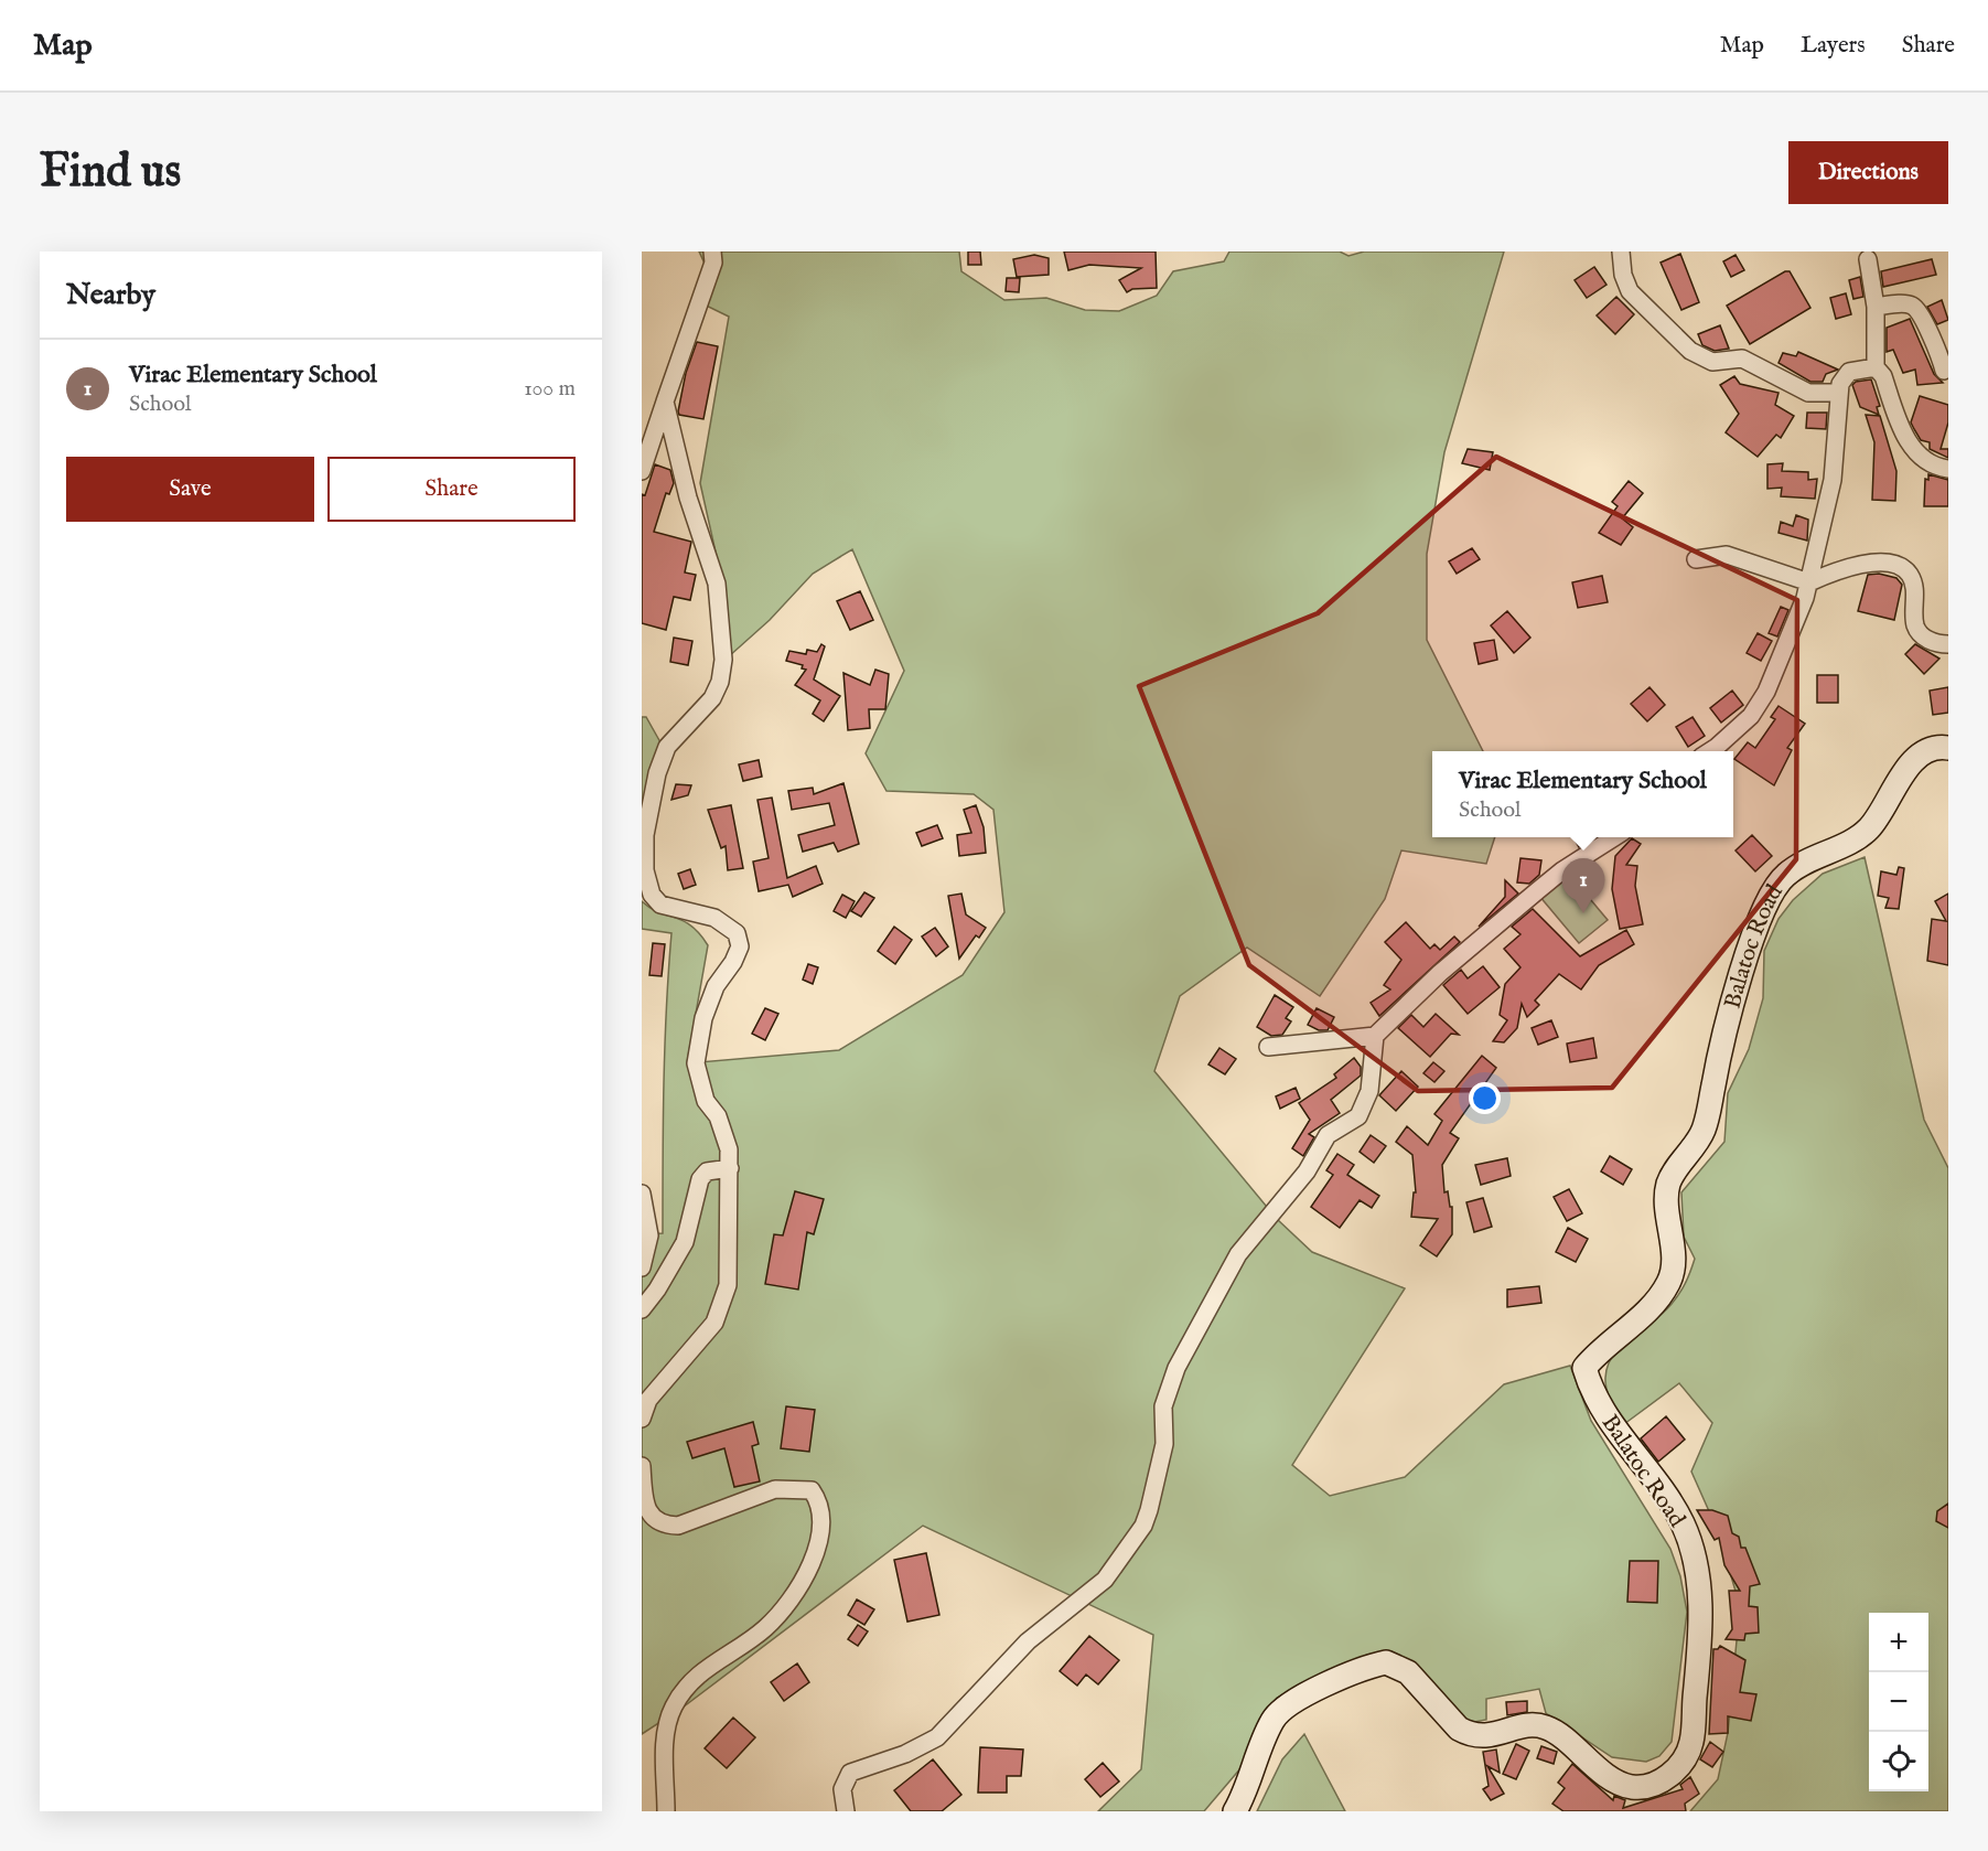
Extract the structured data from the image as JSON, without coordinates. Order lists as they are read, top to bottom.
{
  "streets": {
    "main road": ["Balatoc Road"]
  },
  "page": {
    "header": "Map",
    "nav": ["Map", "Layers", "Share"],
    "buttons": [
      "Directions",
      ["Save", "Share"]
    ],
    "title": "Find us",
    "heading": "Nearby",
    "list": [
      {
        "mark": "1",
        "name": "Virac Elementary School",
        "note": "School",
        "value": "100 m"
      }
    ],
    "popup": ["Virac Elementary School", "School"],
    "pins": "1",
    "map_buttons": ["+", "−"]
  }
}
